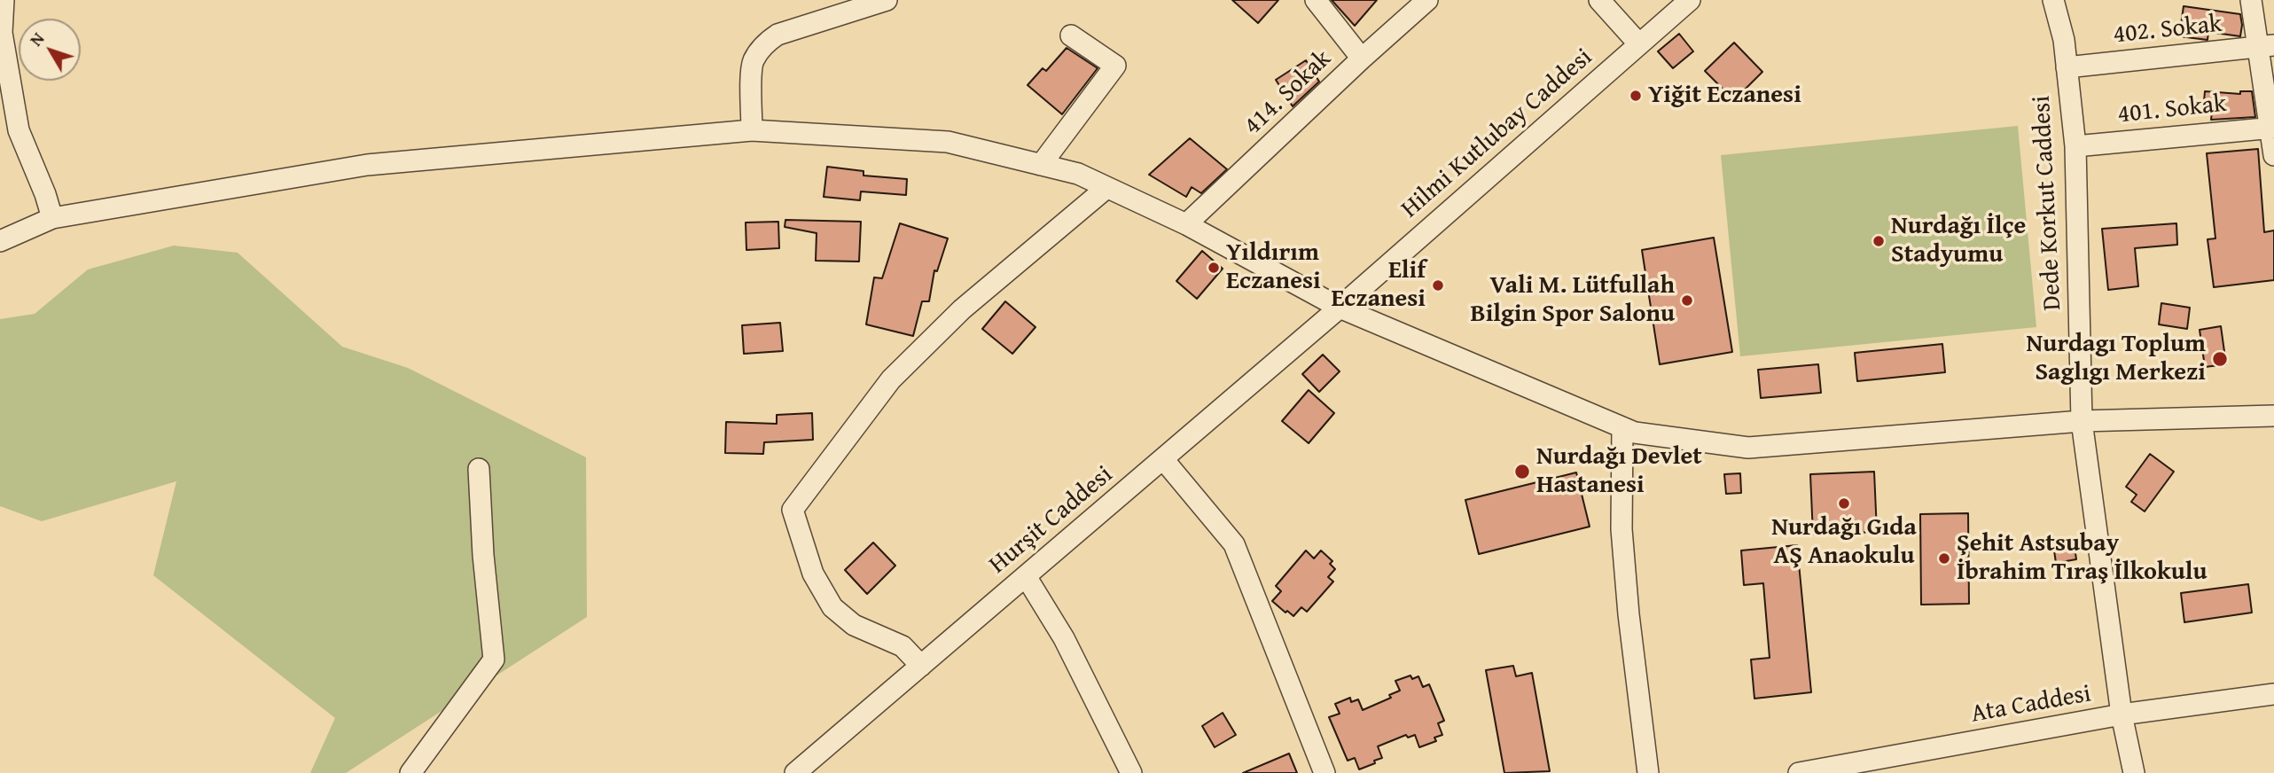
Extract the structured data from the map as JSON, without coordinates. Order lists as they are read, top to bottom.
{
  "streets": {
    "street": [
      "402. Sokak",
      "414. Sokak",
      "401. Sokak",
      "Hilmi Kutlubay Caddesi",
      "Dede Korkut Caddesi",
      "Hurşit Caddesi",
      "Ata Caddesi"
    ]
  },
  "crossings": [
    ["402. Sokak", "Dede Korkut Caddesi"],
    ["401. Sokak", "Dede Korkut Caddesi"],
    ["Hilmi Kutlubay Caddesi", "Hurşit Caddesi"],
    ["Dede Korkut Caddesi", "Ata Caddesi"]
  ],
  "places": [
    "Yiğit Eczanesi",
    "Nurdağı İlçe Stadyumu",
    "Yıldırım Eczanesi",
    "Elif Eczanesi",
    "Vali M. Lütfullah Bilgin Spor Salonu",
    "Nurdagı Toplum Saglıgı Merkezi",
    "Nurdağı Devlet Hastanesi",
    "Nurdağı Gıda AŞ Anaokulu",
    "Şehit Astsubay İbrahim Tıraş İlkokulu"
  ],
  "north": "top left"
}
